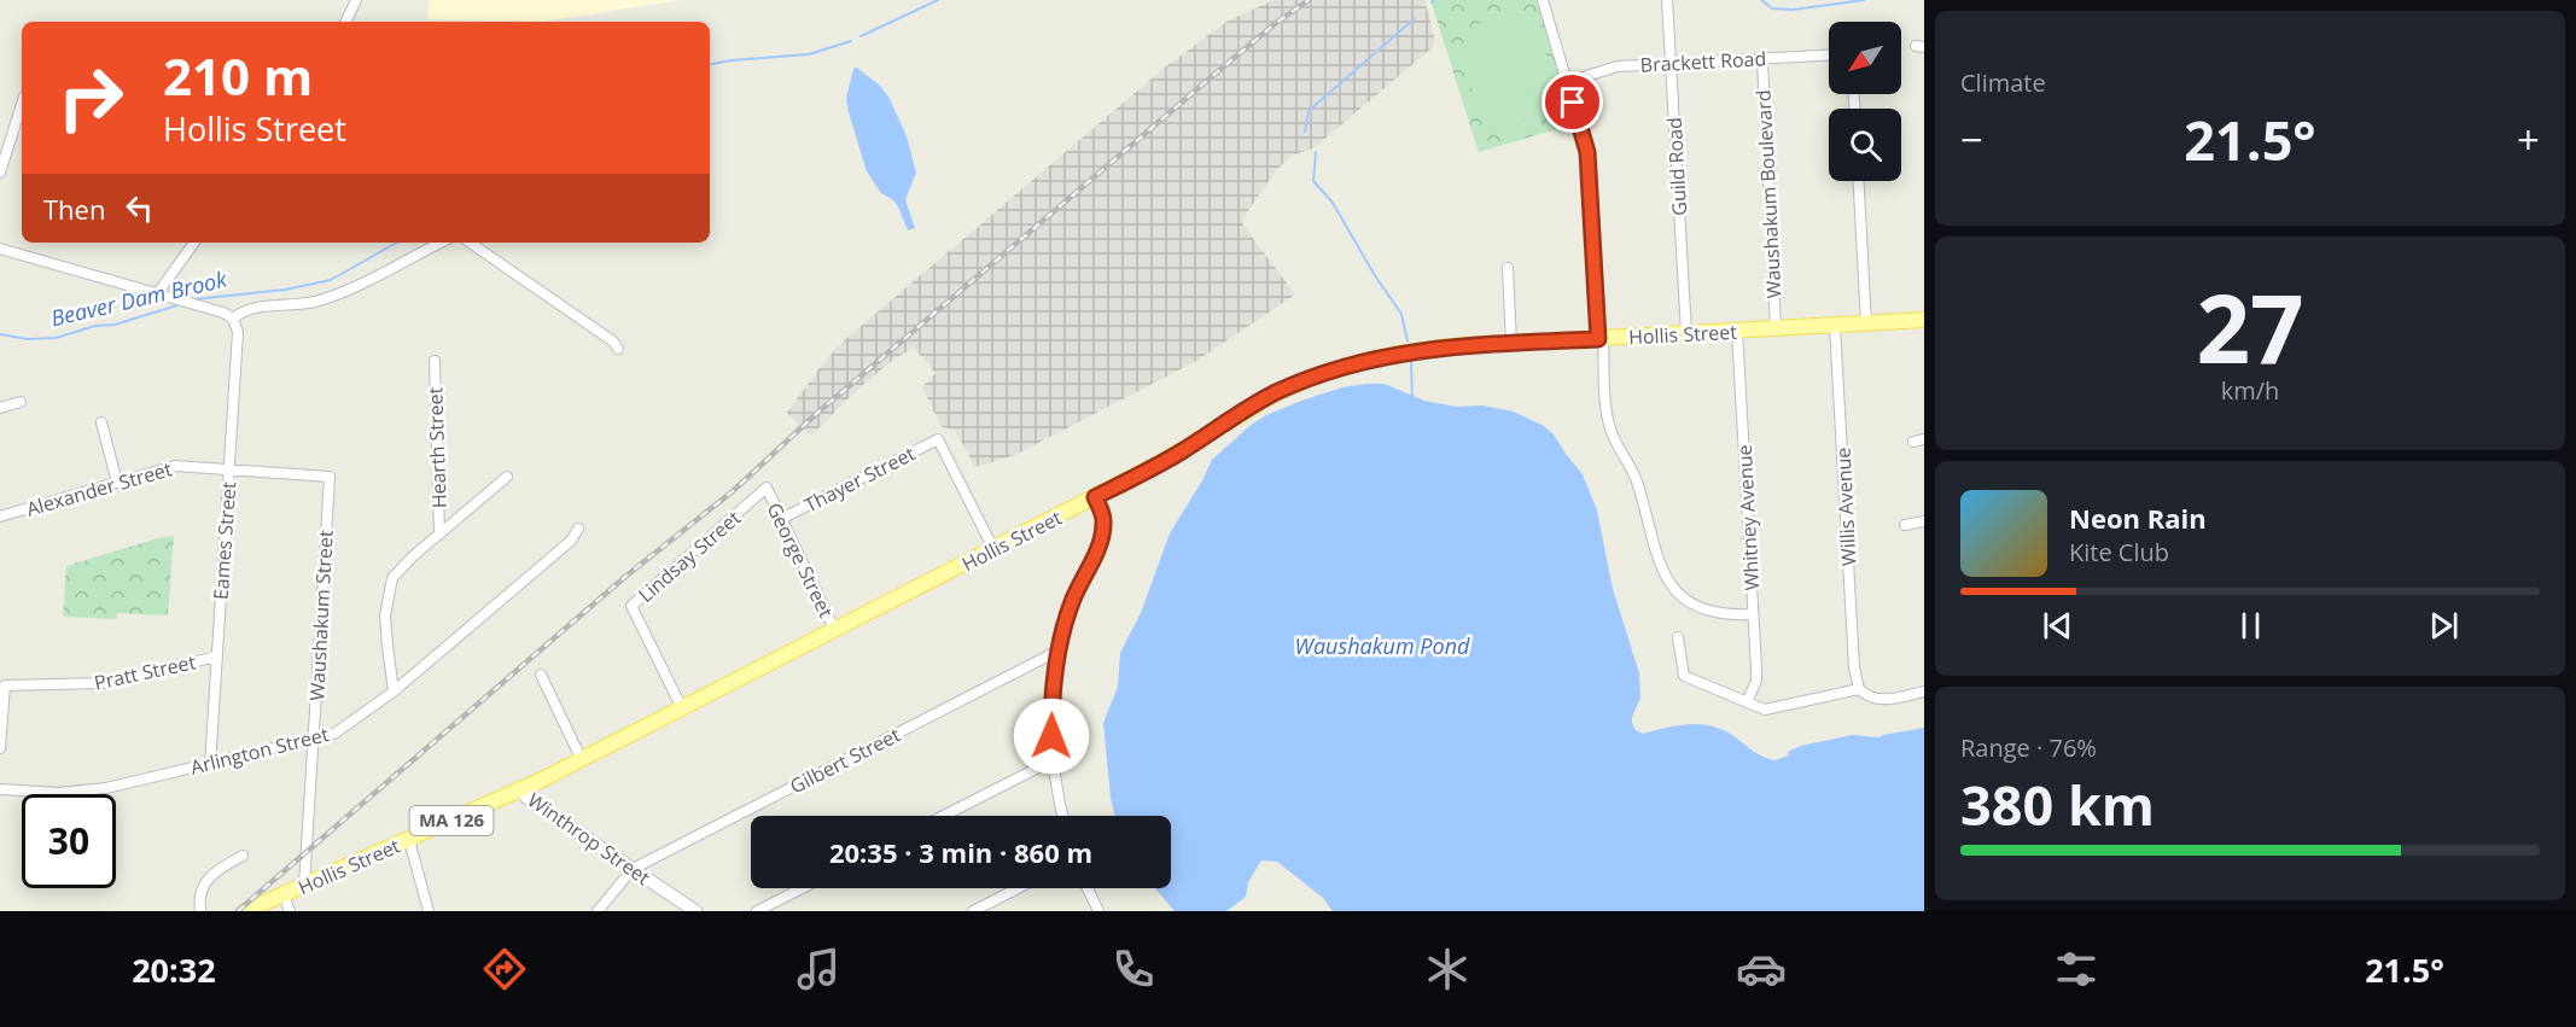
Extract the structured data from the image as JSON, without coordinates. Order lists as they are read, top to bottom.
{
  "streets": {
    "main road": ["Hollis Street", "MA 126"],
    "street": [
      "Brackett Road",
      "Guild Road",
      "Waushakum Boulevard",
      "Hearth Street",
      "Thayer Street",
      "Alexander Street",
      "Willis Avenue",
      "Whitney Avenue",
      "Eames Street",
      "Lindsay Street",
      "George Street",
      "Waushakum Street",
      "Pratt Street",
      "Arlington Street",
      "Gilbert Street",
      "Winthrop Street"
    ]
  },
  "crossings": [
    ["Brackett Road", "Guild Road"],
    ["Brackett Road", "Waushakum Boulevard"],
    ["Guild Road", "Hollis Street"],
    ["Waushakum Boulevard", "Hollis Street"],
    ["Hollis Street", "Thayer Street"],
    ["Hollis Street", "Willis Avenue"],
    ["Hollis Street", "Whitney Avenue"],
    ["Hollis Street", "Lindsay Street"],
    ["Hollis Street", "George Street"],
    ["Hollis Street", "Waushakum Street"],
    ["Hollis Street", "Winthrop Street"],
    ["Thayer Street", "George Street"],
    ["Alexander Street", "Eames Street"],
    ["Alexander Street", "Waushakum Street"],
    ["Eames Street", "Pratt Street"],
    ["Eames Street", "Arlington Street"],
    ["Lindsay Street", "George Street"],
    ["Waushakum Street", "Arlington Street"],
    ["Gilbert Street", "Winthrop Street"]
  ],
  "water": ["Beaver Dam Brook", "Waushakum Pond"],
  "north": "bottom left",
  "page": {
    "tile": [
      "Climate",
      ["27", "km/h"],
      ["Range · 76%", "380 km"]
    ],
    "turn": ["210 m", "Hollis Street"],
    "heat": ["−", "21.5°", "+"],
    "then": "Then",
    "song": ["Neon Rain", "Kite Club"],
    "limit": "30",
    "trip": "20:35 · 3 min · 860 m",
    "tabs": ["20:32", "21.5°"]
  }
}
